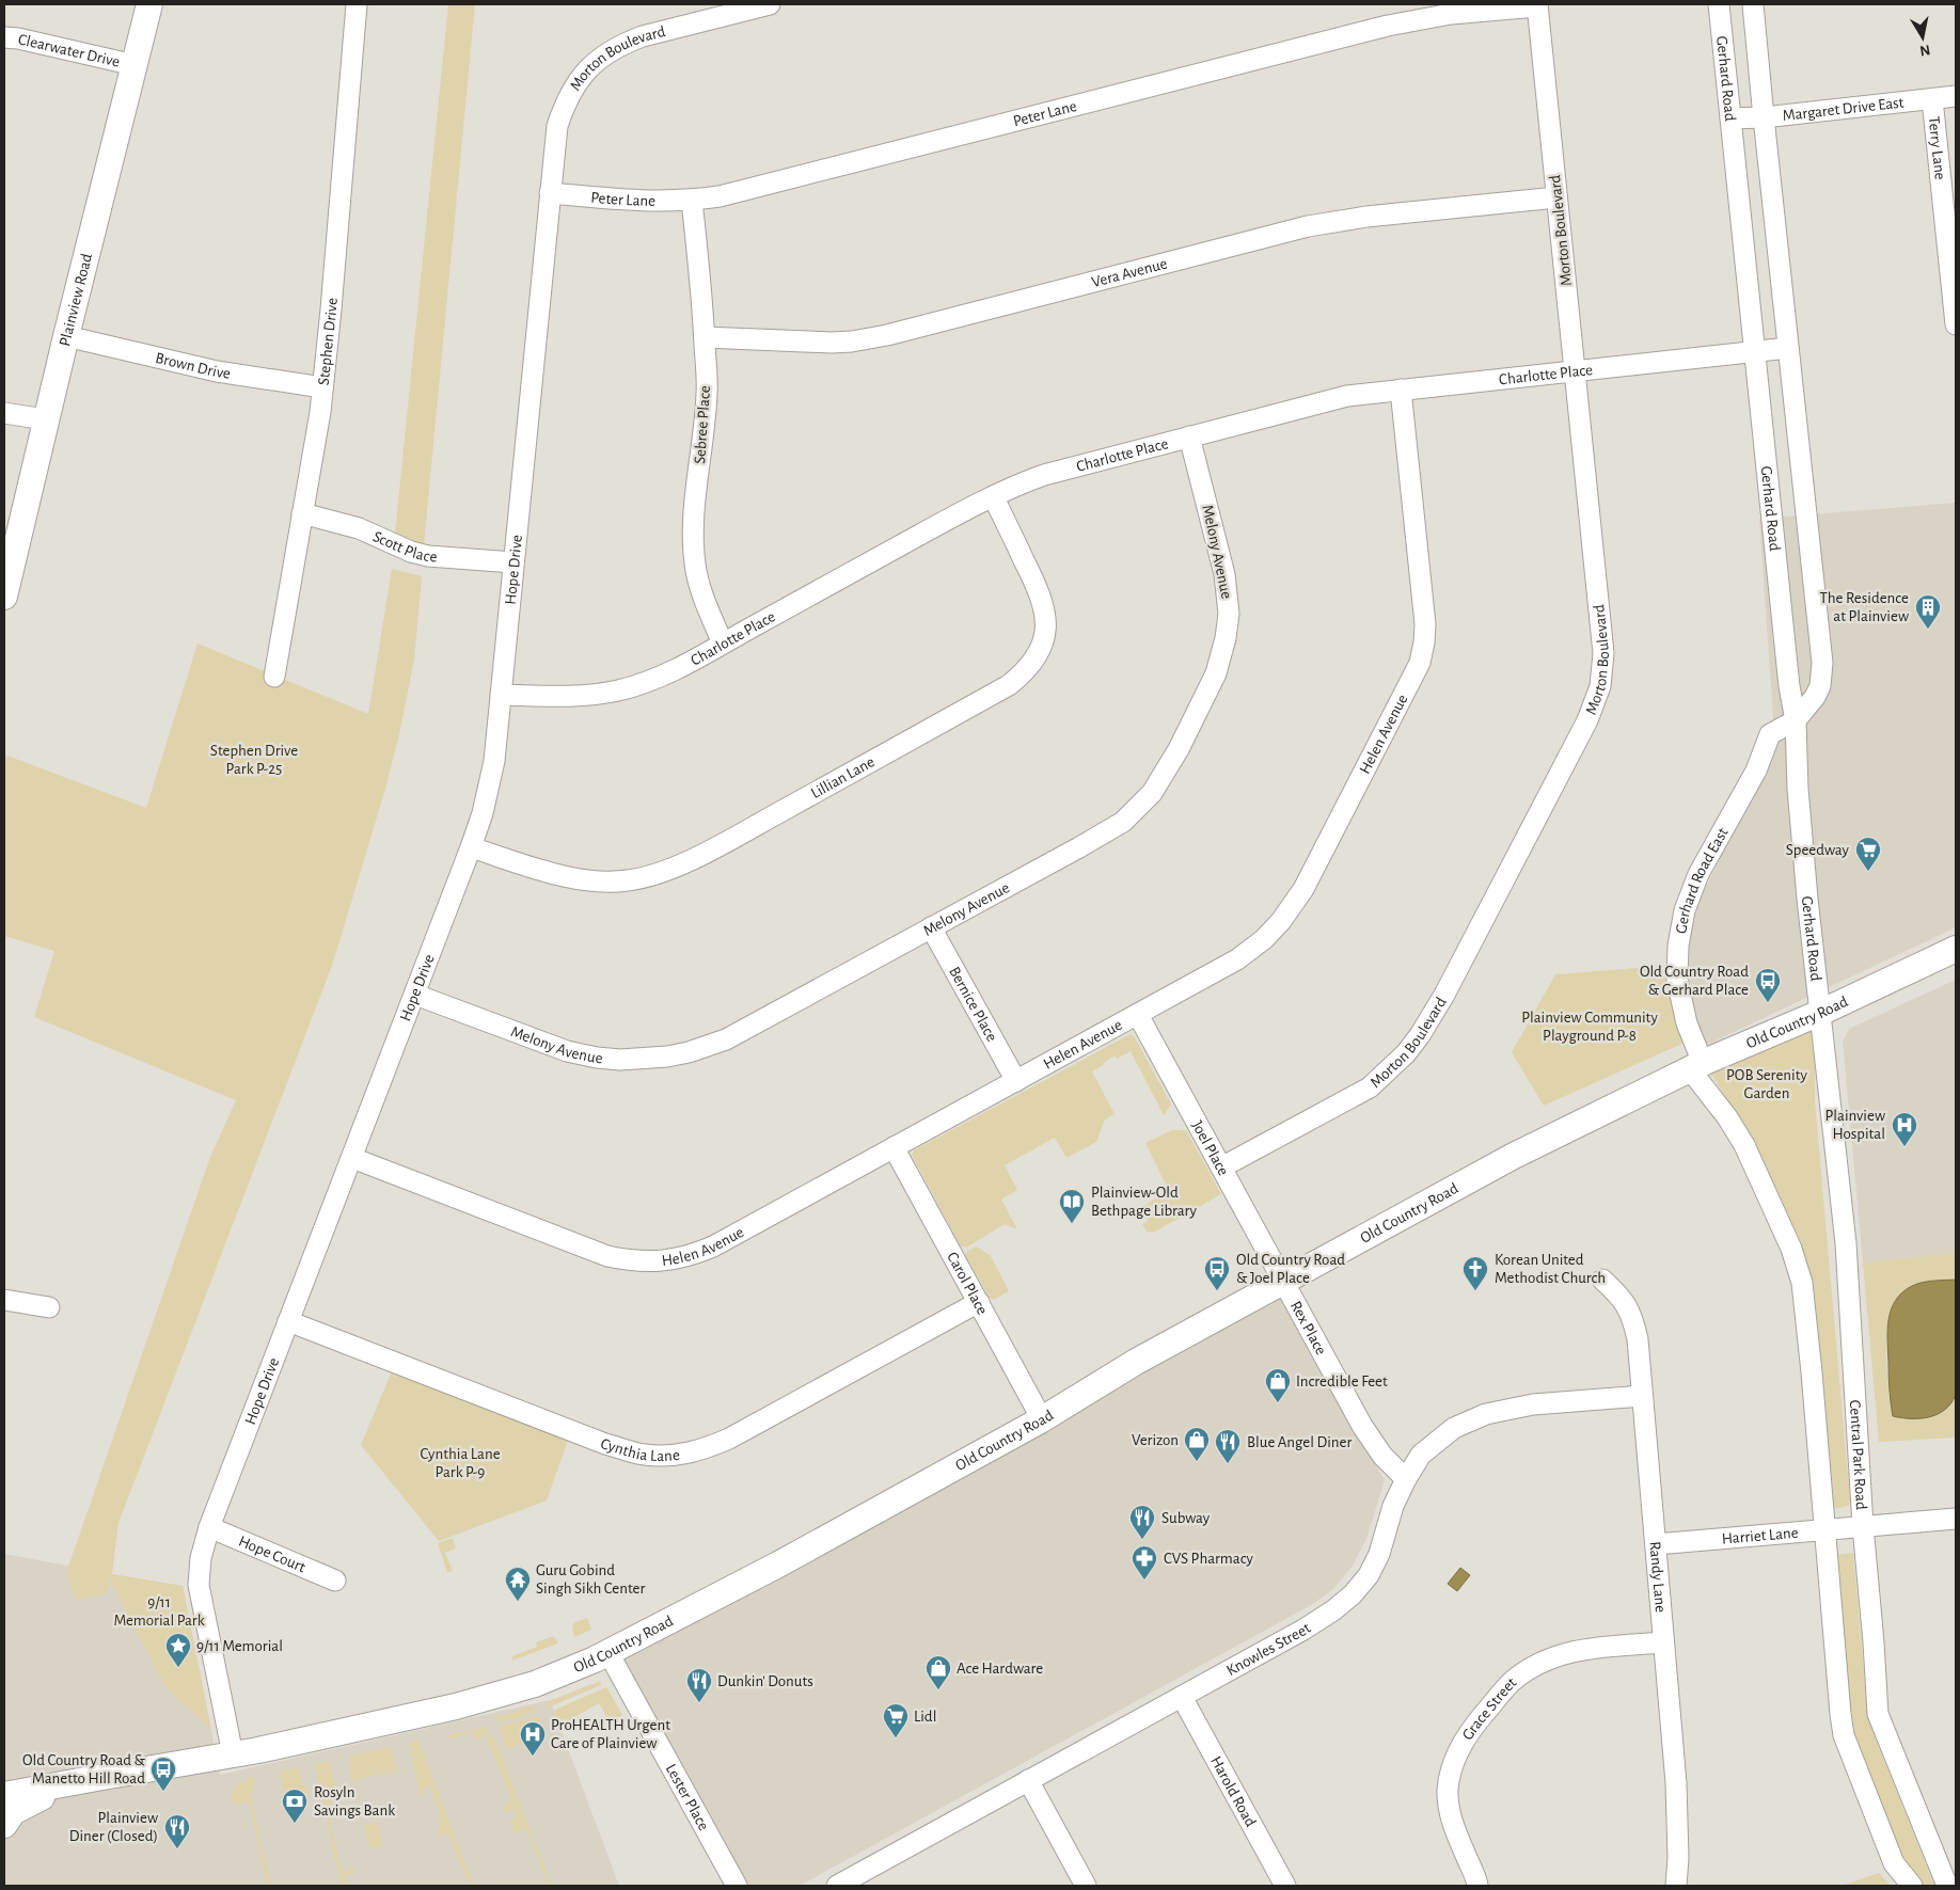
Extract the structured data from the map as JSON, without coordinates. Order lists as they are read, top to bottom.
{
  "streets": {
    "main road": ["Plainview Road", "Old Country Road"],
    "street": [
      "Clearwater Drive",
      "Morton Boulevard",
      "Gerhard Road",
      "Margaret Drive East",
      "Peter Lane",
      "Terry Lane",
      "Vera Avenue",
      "Stephen Drive",
      "Brown Drive",
      "Charlotte Place",
      "Sebree Place",
      "Scott Place",
      "Melony Avenue",
      "Hope Drive",
      "Helen Avenue",
      "Lillian Lane",
      "Gerhard Road East",
      "Bernice Place",
      "Joel Place",
      "Carol Place",
      "Rex Place",
      "Cynthia Lane",
      "Central Park Road",
      "Harriet Lane",
      "Hope Court",
      "Randy Lane",
      "Knowles Street",
      "Grace Street",
      "Harold Road",
      "Lester Place"
    ]
  },
  "crossings": [
    ["Clearwater Drive", "Plainview Road"],
    ["Morton Boulevard", "Peter Lane"],
    ["Morton Boulevard", "Vera Avenue"],
    ["Morton Boulevard", "Charlotte Place"],
    ["Morton Boulevard", "Hope Drive"],
    ["Morton Boulevard", "Joel Place"],
    ["Gerhard Road", "Margaret Drive East"],
    ["Gerhard Road", "Charlotte Place"],
    ["Gerhard Road", "Gerhard Road East"],
    ["Gerhard Road", "Old Country Road"],
    ["Gerhard Road", "Central Park Road"],
    ["Margaret Drive East", "Terry Lane"],
    ["Peter Lane", "Sebree Place"],
    ["Peter Lane", "Hope Drive"],
    ["Vera Avenue", "Sebree Place"],
    ["Plainview Road", "Brown Drive"],
    ["Stephen Drive", "Brown Drive"],
    ["Stephen Drive", "Scott Place"],
    ["Charlotte Place", "Sebree Place"],
    ["Charlotte Place", "Melony Avenue"],
    ["Charlotte Place", "Hope Drive"],
    ["Charlotte Place", "Helen Avenue"],
    ["Charlotte Place", "Lillian Lane"],
    ["Scott Place", "Hope Drive"],
    ["Melony Avenue", "Hope Drive"],
    ["Melony Avenue", "Bernice Place"],
    ["Hope Drive", "Helen Avenue"],
    ["Hope Drive", "Lillian Lane"],
    ["Hope Drive", "Old Country Road"],
    ["Hope Drive", "Cynthia Lane"],
    ["Hope Drive", "Hope Court"],
    ["Helen Avenue", "Bernice Place"],
    ["Helen Avenue", "Joel Place"],
    ["Helen Avenue", "Carol Place"],
    ["Gerhard Road East", "Old Country Road"],
    ["Old Country Road", "Joel Place"],
    ["Old Country Road", "Carol Place"],
    ["Old Country Road", "Rex Place"],
    ["Old Country Road", "Central Park Road"],
    ["Old Country Road", "Lester Place"],
    ["Joel Place", "Rex Place"],
    ["Carol Place", "Cynthia Lane"],
    ["Rex Place", "Knowles Street"],
    ["Central Park Road", "Harriet Lane"],
    ["Harriet Lane", "Randy Lane"],
    ["Randy Lane", "Knowles Street"],
    ["Randy Lane", "Grace Street"],
    ["Knowles Street", "Harold Road"]
  ],
  "parks": [
    "Stephen Drive Park P-25",
    "Plainview Community Playground P-8",
    "POB Serenity Garden",
    "Cynthia Lane Park P-9",
    "9/11 Memorial Park"
  ],
  "places": {
    "building": ["The Residence at Plainview"],
    "supermarket": ["Speedway", "Lidl"],
    "bus stop": ["Old Country Road & Gerhard Place", "Old Country Road & Joel Place", "Old Country Road & Manetto Hill Road"],
    "hospital": ["Plainview Hospital", "ProHEALTH Urgent Care of Plainview"],
    "library": ["Plainview-Old Bethpage Library"],
    "church": ["Korean United Methodist Church"],
    "shop": ["Incredible Feet", "Verizon", "Ace Hardware"],
    "restaurant": [
      "Blue Angel Diner",
      "Subway",
      "Dunkin' Donuts",
      "Plainview Diner (Closed)"
    ],
    "pharmacy": ["CVS Pharmacy"],
    "temple": ["Guru Gobind Singh Sikh Center"],
    "place": ["9/11 Memorial"],
    "bank": ["Rosyln Savings Bank"]
  },
  "north": "bottom"
}
